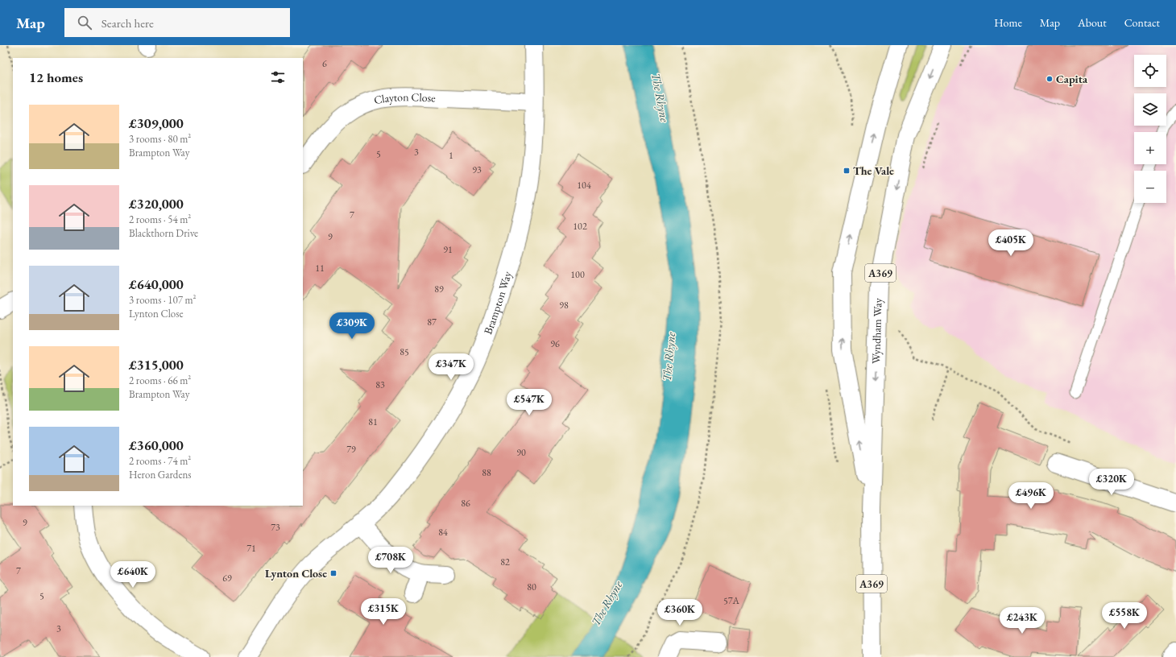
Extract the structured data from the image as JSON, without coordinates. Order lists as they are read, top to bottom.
{
  "streets": {
    "street": [
      "Clayton Close",
      "A369",
      "Brampton Way",
      "Wyndham Way"
    ]
  },
  "crossings": [
    ["Clayton Close", "Brampton Way"]
  ],
  "water": ["The Rhyne"],
  "places": {
    "other": ["Capita"],
    "transit": ["The Vale", "Lynton Close"]
  },
  "house_numbers": [
    "6",
    "3",
    "5",
    "1",
    "93",
    "104",
    "7",
    "102",
    "9",
    "91",
    "11",
    "100",
    "89",
    "98",
    "87",
    "96",
    "85",
    "83",
    "81",
    "79",
    "90",
    "88",
    "86",
    "9",
    "73",
    "84",
    "71",
    "82",
    "7",
    "69",
    "80",
    "5",
    "57A",
    "3"
  ],
  "page": {
    "header": "Map",
    "search": "Search here",
    "nav": [
      "Home",
      "Map",
      "About",
      "Contact"
    ],
    "map_buttons": ["+", "−"],
    "heading": "12 homes",
    "list": [
      {
        "name": "£309,000",
        "note": "3 rooms · 80 m² · Brampton Way"
      },
      {
        "name": "£320,000",
        "note": "2 rooms · 54 m² · Blackthorn Drive"
      },
      {
        "name": "£640,000",
        "note": "3 rooms · 107 m² · Lynton Close"
      },
      {
        "name": "£315,000",
        "note": "2 rooms · 66 m² · Brampton Way"
      },
      {
        "name": "£360,000",
        "note": "2 rooms · 74 m² · Heron Gardens"
      }
    ],
    "price": [
      "£405K",
      "£309K",
      "£347K",
      "£547K",
      "£320K",
      "£496K",
      "£708K",
      "£640K",
      "£315K",
      "£360K",
      "£558K",
      "£243K"
    ]
  }
}
